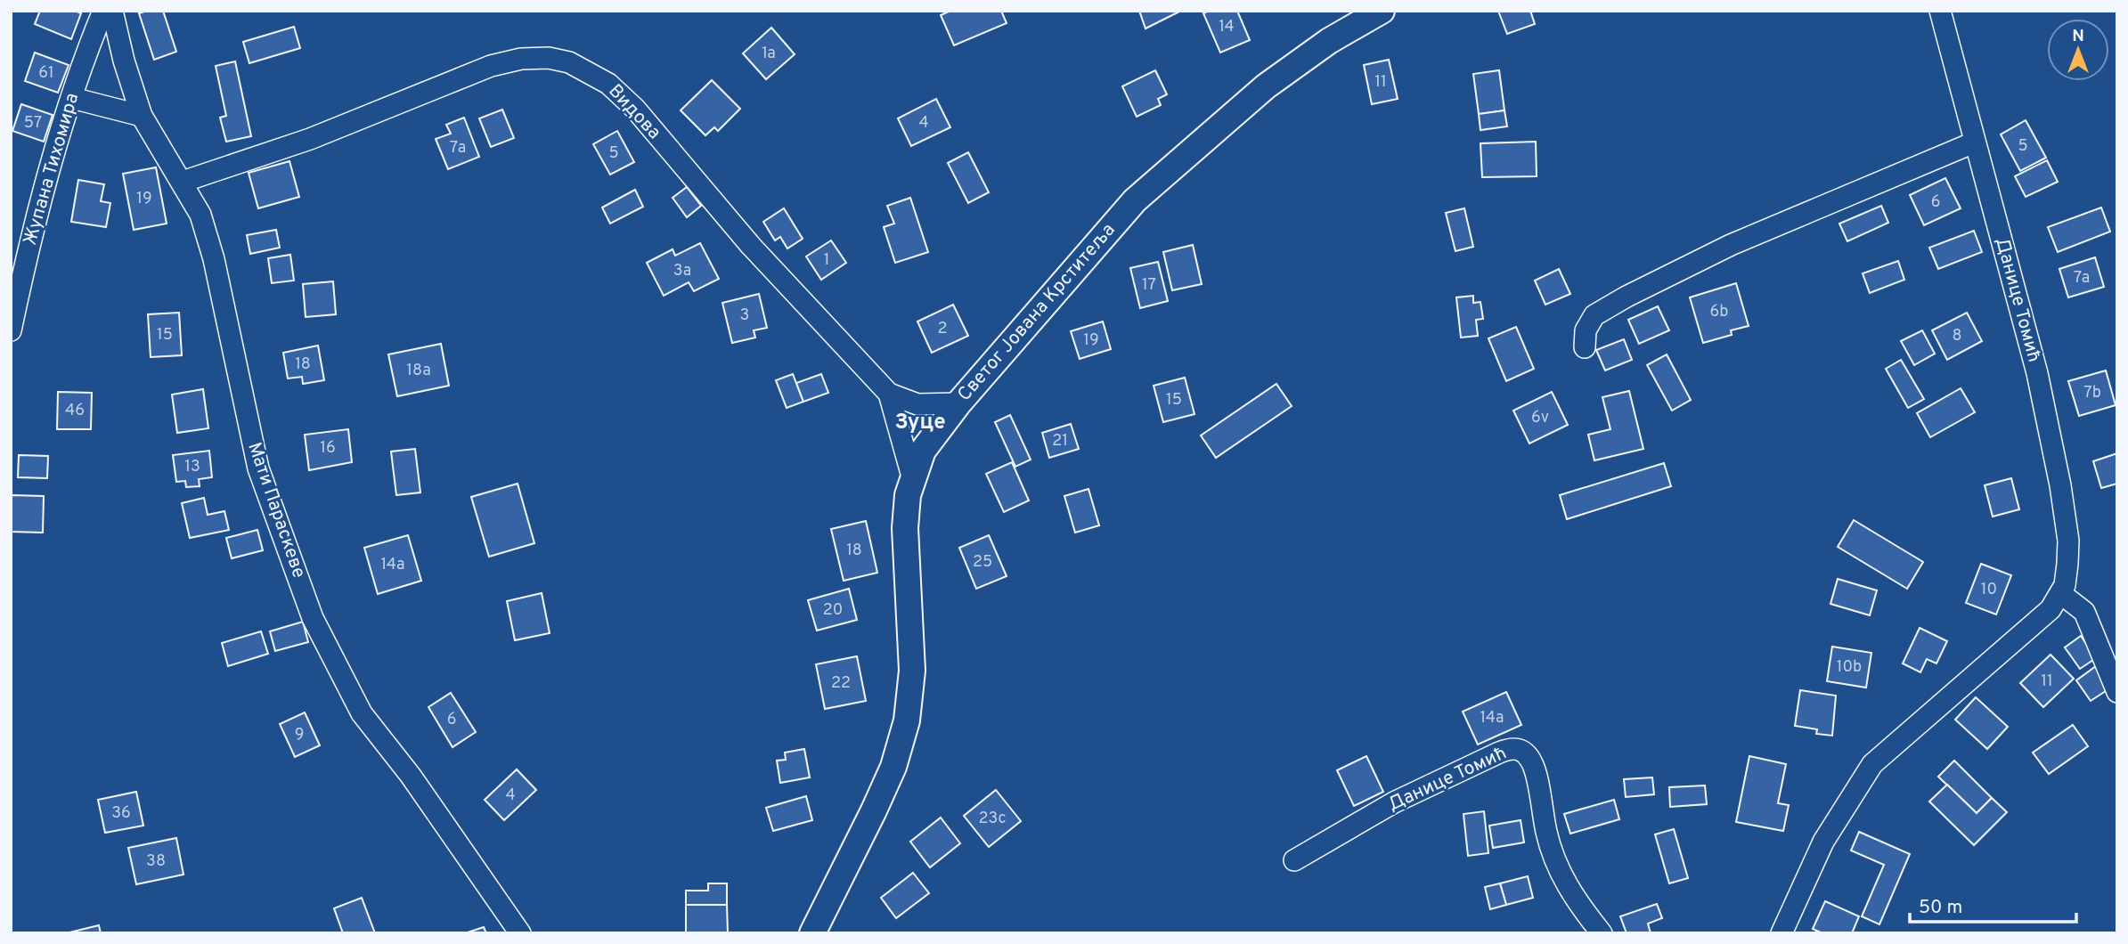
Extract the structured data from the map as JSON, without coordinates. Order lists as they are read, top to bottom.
{
  "streets": {
    "street": [
      "Видова",
      "Жупана Тихомира",
      "Данице Томић",
      "Светог Јована Крститеља",
      "Мати Параскеве"
    ]
  },
  "crossings": [
    ["Видова", "Светог Јована Крститеља"],
    ["Видова", "Мати Параскеве"]
  ],
  "districts": ["Зуце"],
  "house_numbers": [
    "14",
    "1a",
    "61",
    "11",
    "57",
    "4",
    "5",
    "7a",
    "5",
    "19",
    "6",
    "1",
    "3a",
    "7a",
    "17",
    "6b",
    "3",
    "2",
    "15",
    "8",
    "19",
    "18",
    "18a",
    "7b",
    "15",
    "46",
    "6v",
    "21",
    "16",
    "13",
    "18",
    "25",
    "14a",
    "10",
    "20",
    "10b",
    "11",
    "22",
    "14a",
    "6",
    "9",
    "4",
    "36",
    "23c",
    "38"
  ],
  "scale_bar": "50 m",
  "north": "top"
}
